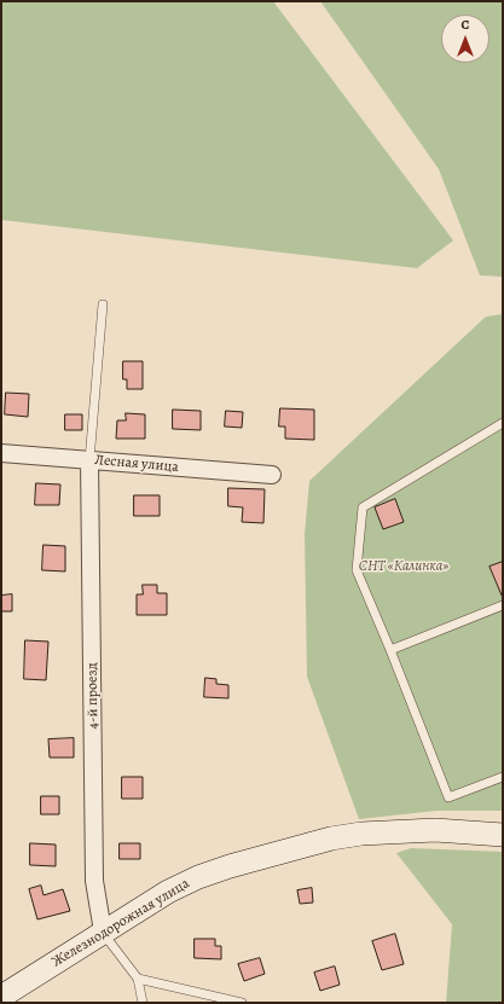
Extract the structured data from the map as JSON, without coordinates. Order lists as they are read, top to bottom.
{
  "streets": {
    "street": ["Лесная улица", "4-й проезд", "Железнодорожная улица"]
  },
  "crossings": [
    ["Лесная улица", "4-й проезд"],
    ["4-й проезд", "Железнодорожная улица"]
  ],
  "parks": ["СНТ «Калинка»"],
  "north": "top"
}
